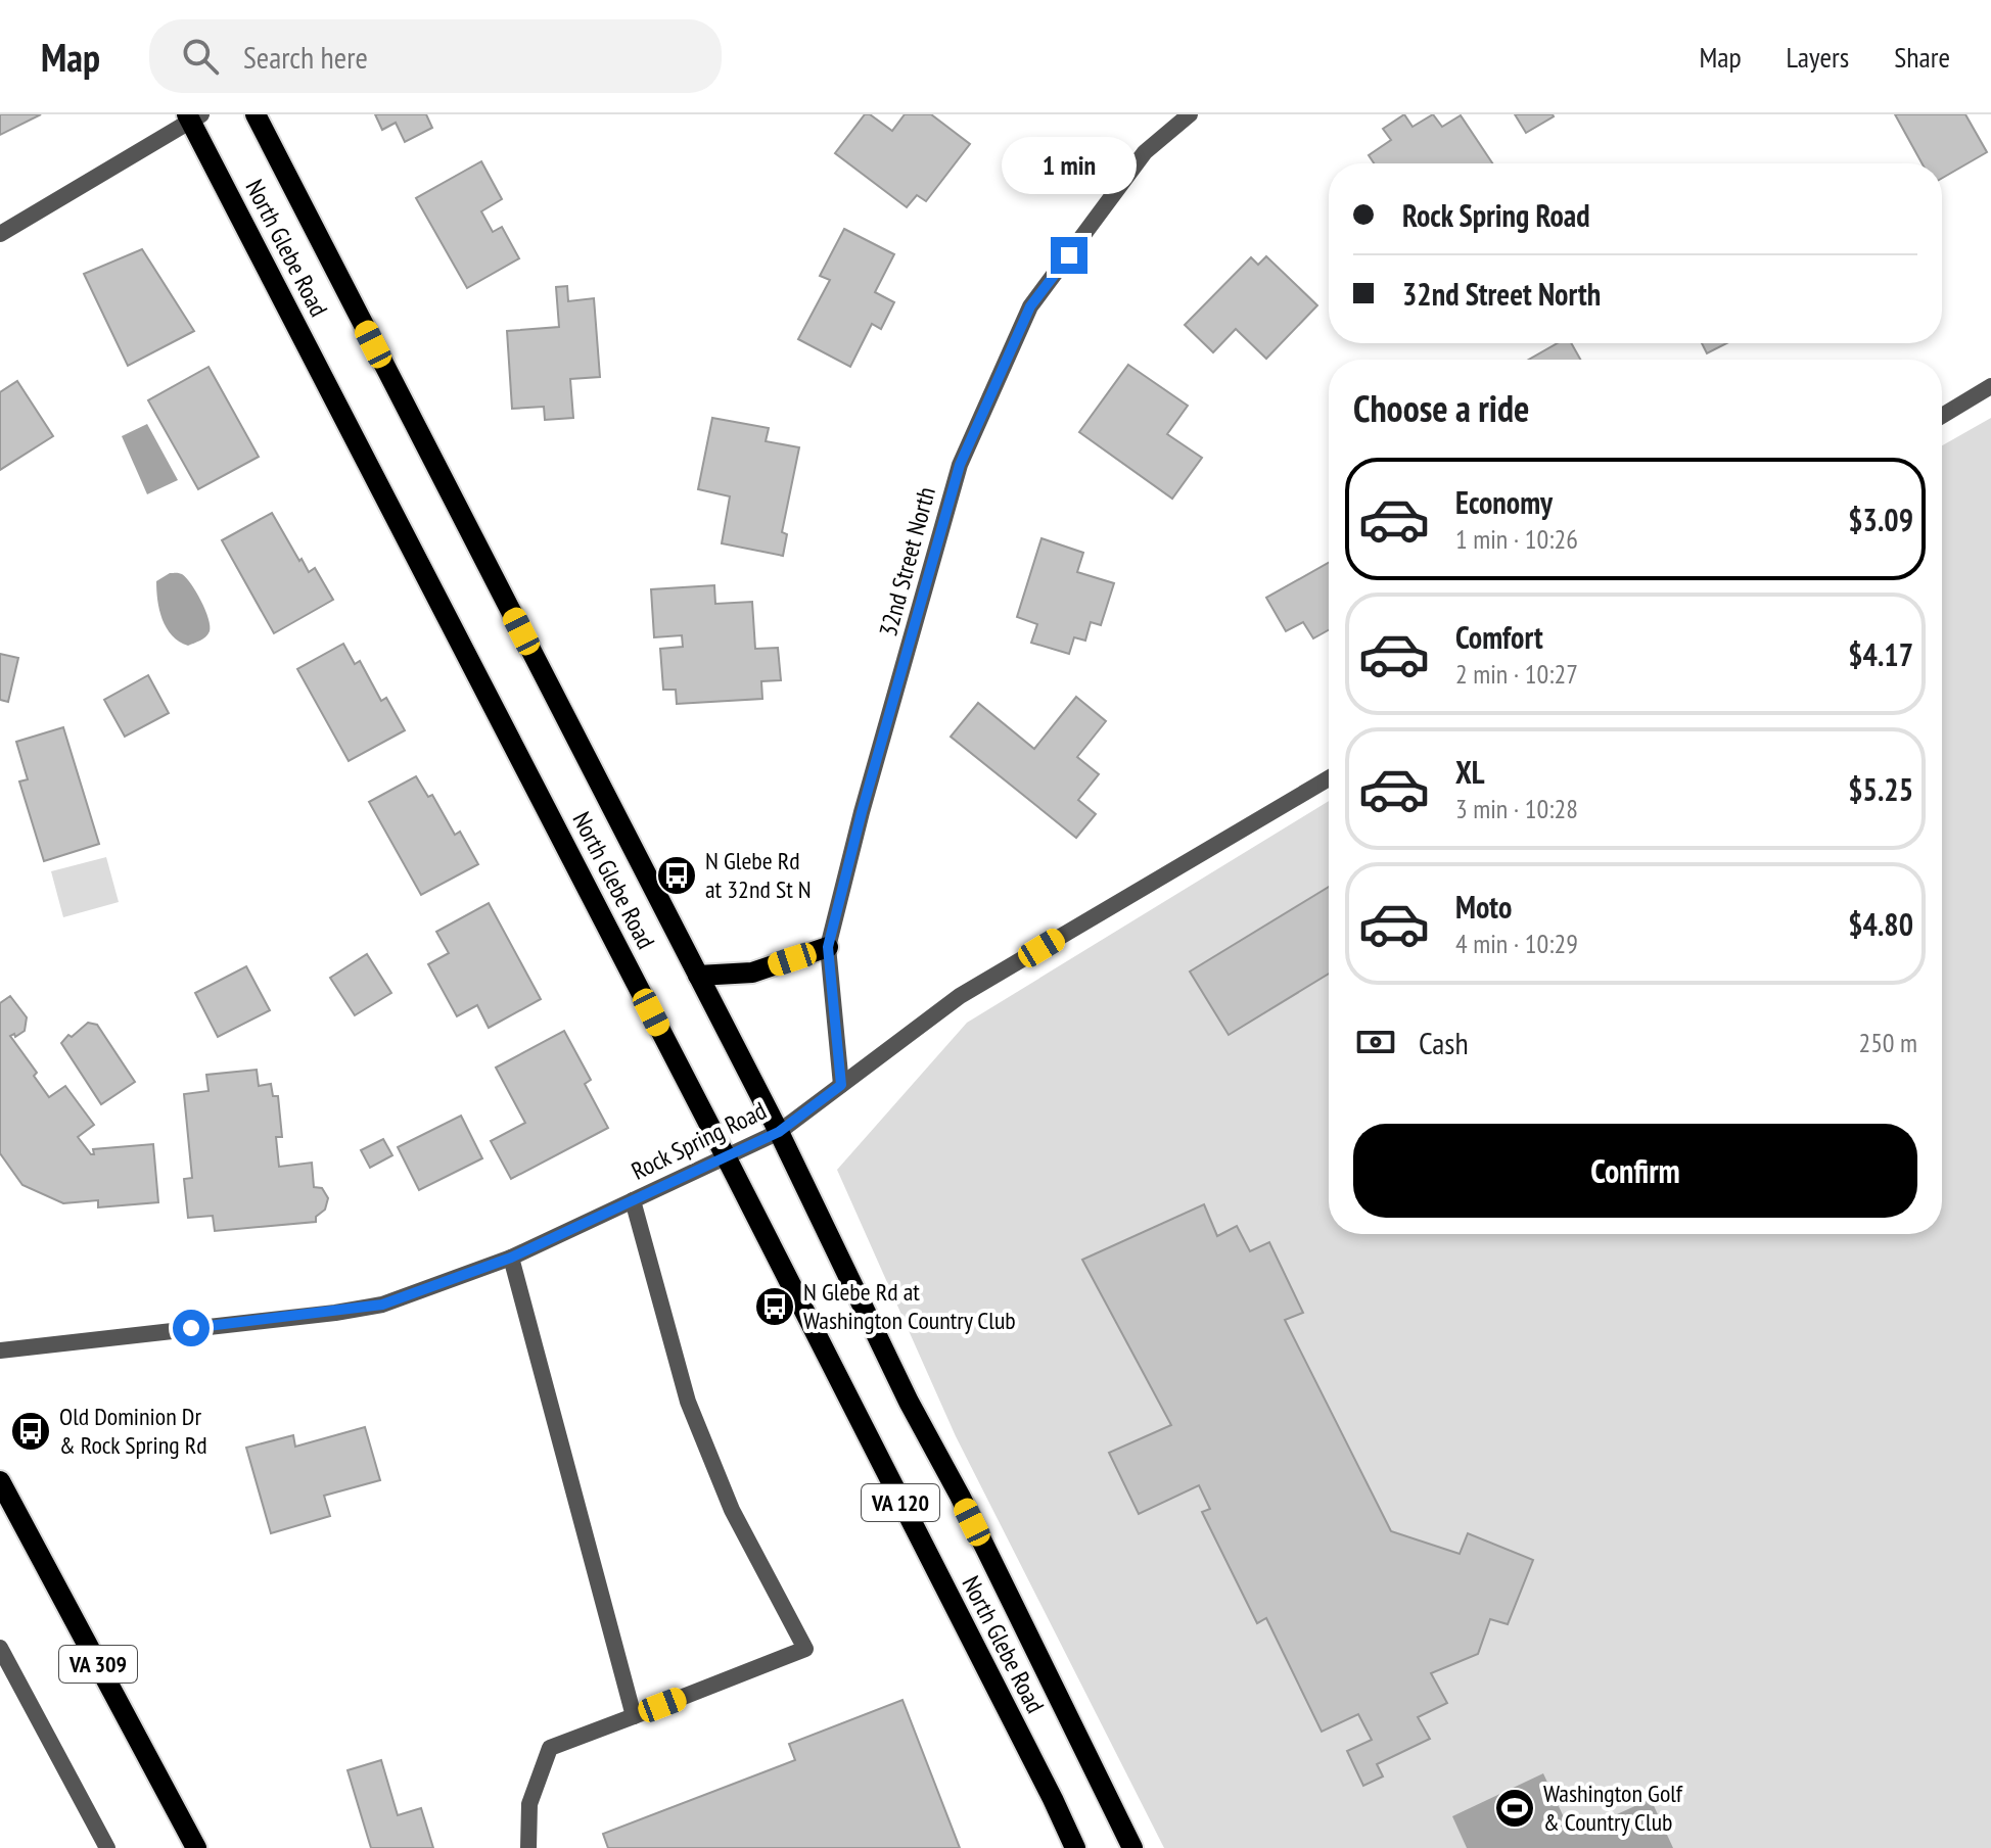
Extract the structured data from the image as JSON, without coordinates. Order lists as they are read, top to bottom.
{
  "streets": {
    "main road": ["North Glebe Road", "VA 120", "VA 309"],
    "street": ["32nd Street North", "Rock Spring Road"]
  },
  "crossings": [
    ["North Glebe Road", "Rock Spring Road"],
    ["32nd Street North", "Rock Spring Road"]
  ],
  "places": {
    "bus stop": ["N Glebe Rd at 32nd St N", "N Glebe Rd at Washington Country Club", "Old Dominion Dr & Rock Spring Rd"],
    "sports": ["Washington Golf & Country Club"]
  },
  "page": {
    "header": "Map",
    "search": "Search here",
    "nav": ["Map", "Layers", "Share"],
    "bubble": "1 min",
    "banner": ["Rock Spring Road", "32nd Street North"],
    "heading": "Choose a ride",
    "list": [
      {
        "name": "Economy",
        "note": "1 min · 10:26",
        "value": "$3.09"
      },
      {
        "name": "Comfort",
        "note": "2 min · 10:27",
        "value": "$4.17"
      },
      {
        "name": "XL",
        "note": "3 min · 10:28",
        "value": "$5.25"
      },
      {
        "name": "Moto",
        "note": "4 min · 10:29",
        "value": "$4.80"
      }
    ],
    "pay": ["Cash", "250 m"],
    "buttons": "Confirm"
  }
}
